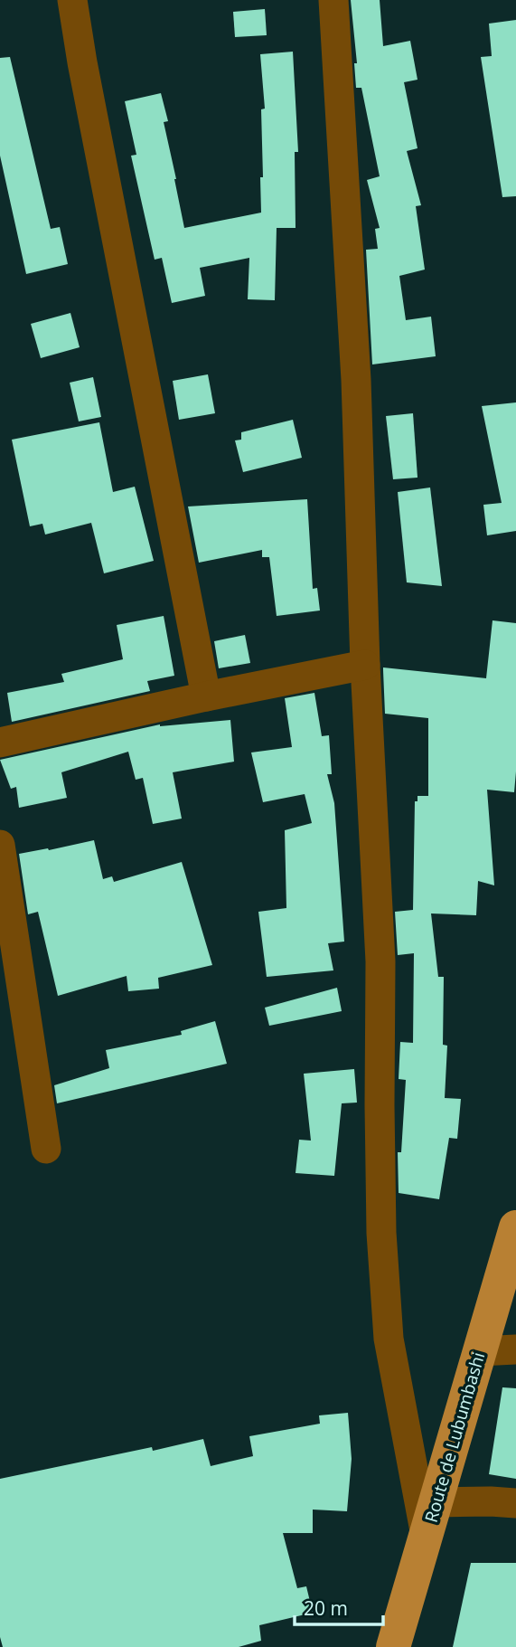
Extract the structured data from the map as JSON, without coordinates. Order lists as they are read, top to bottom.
{
  "streets": {
    "highway": ["Route de Lubumbashi"]
  },
  "scale_bar": "20 m"
}
